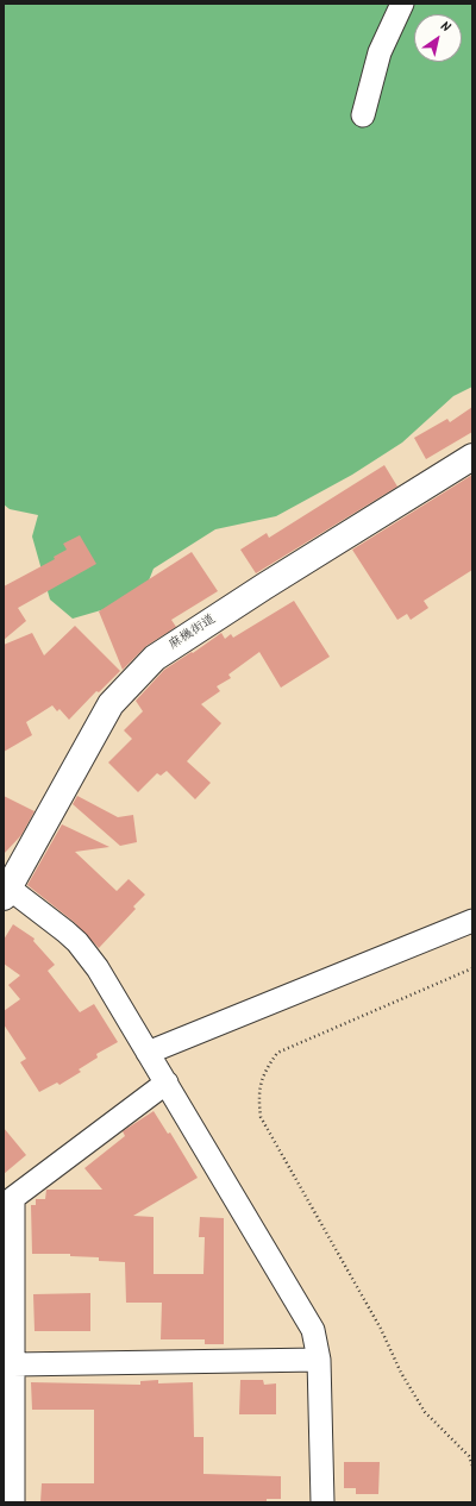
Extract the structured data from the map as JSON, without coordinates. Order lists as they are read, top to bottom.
{
  "streets": {
    "street": ["麻機街道"]
  },
  "north": "top right"
}
